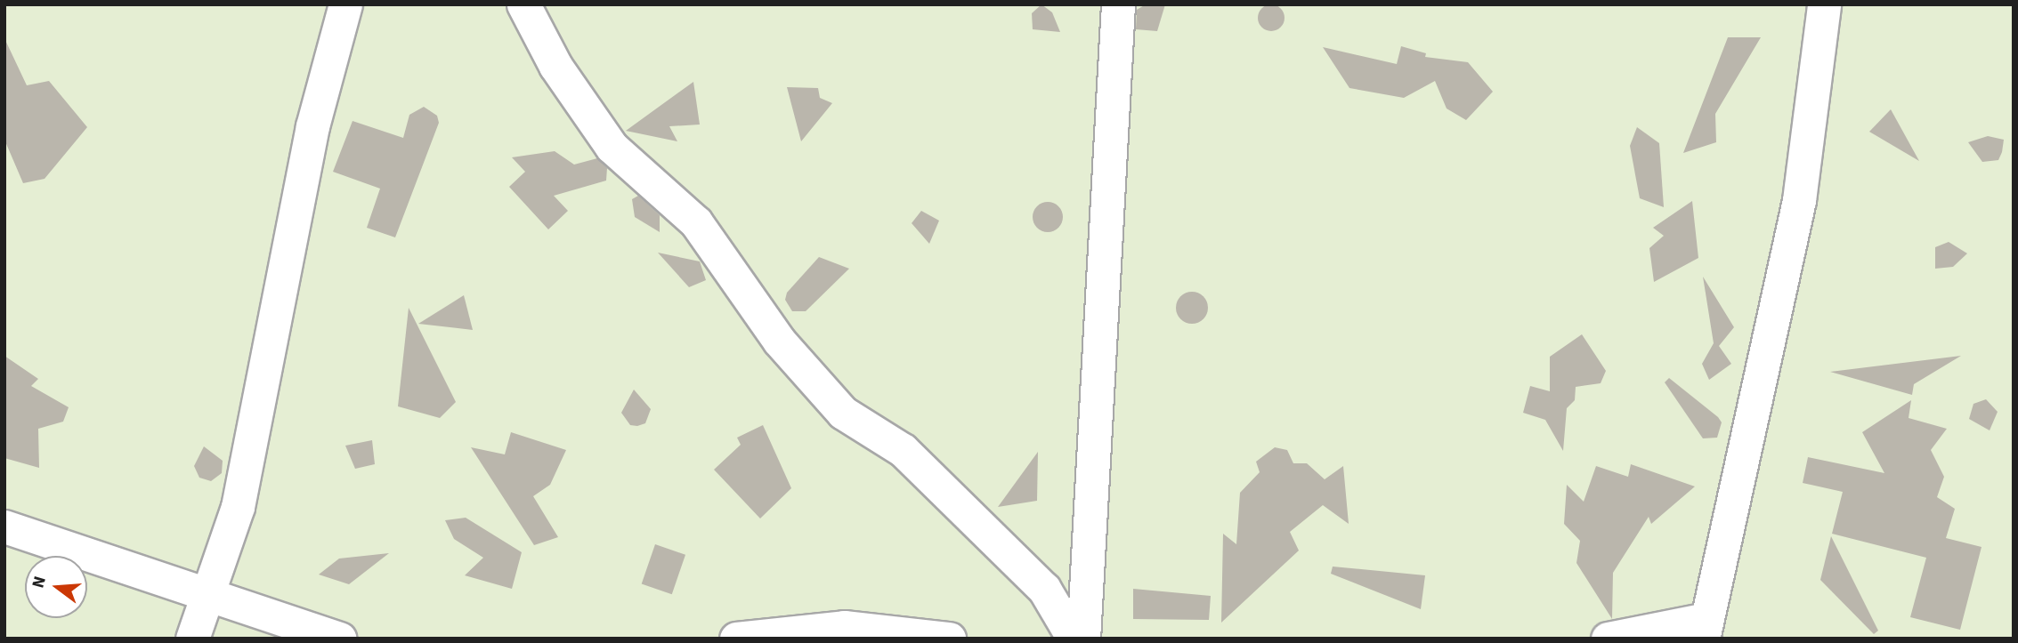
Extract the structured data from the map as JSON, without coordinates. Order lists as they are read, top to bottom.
{
  "north": "left"
}
